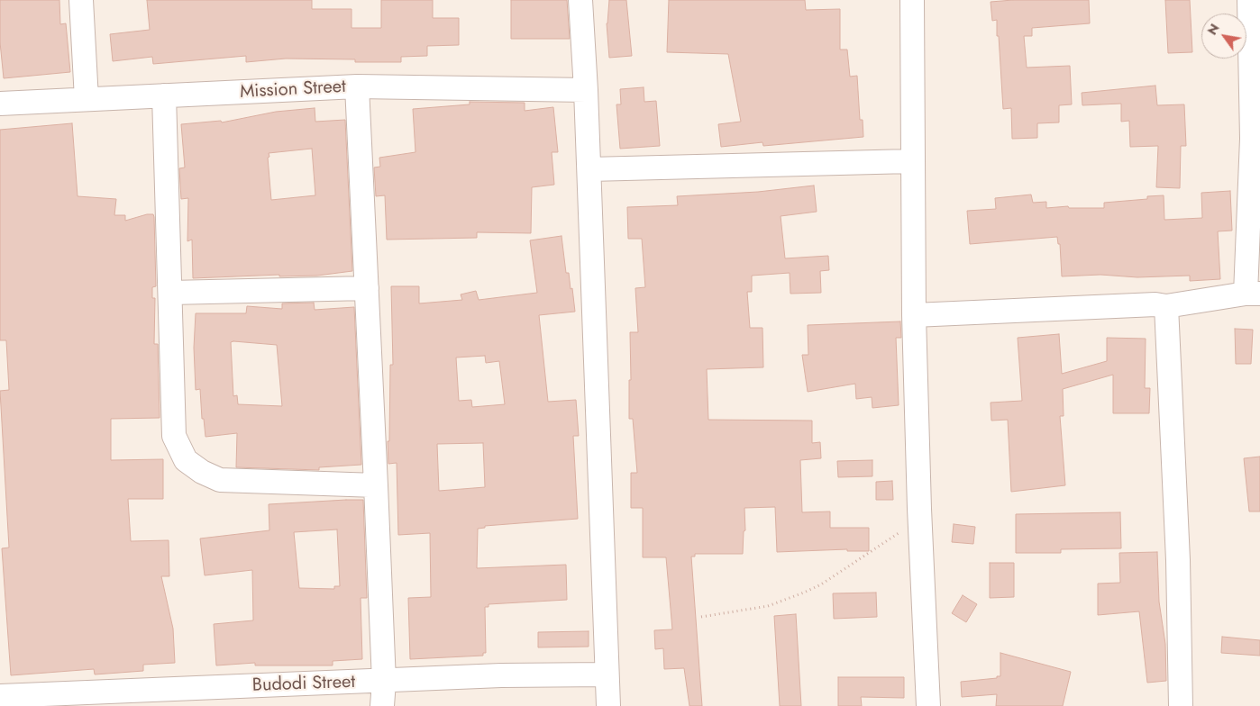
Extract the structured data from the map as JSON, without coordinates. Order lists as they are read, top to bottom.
{
  "streets": {
    "street": ["Mission Street", "Budodi Street"]
  },
  "north": "top left"
}
